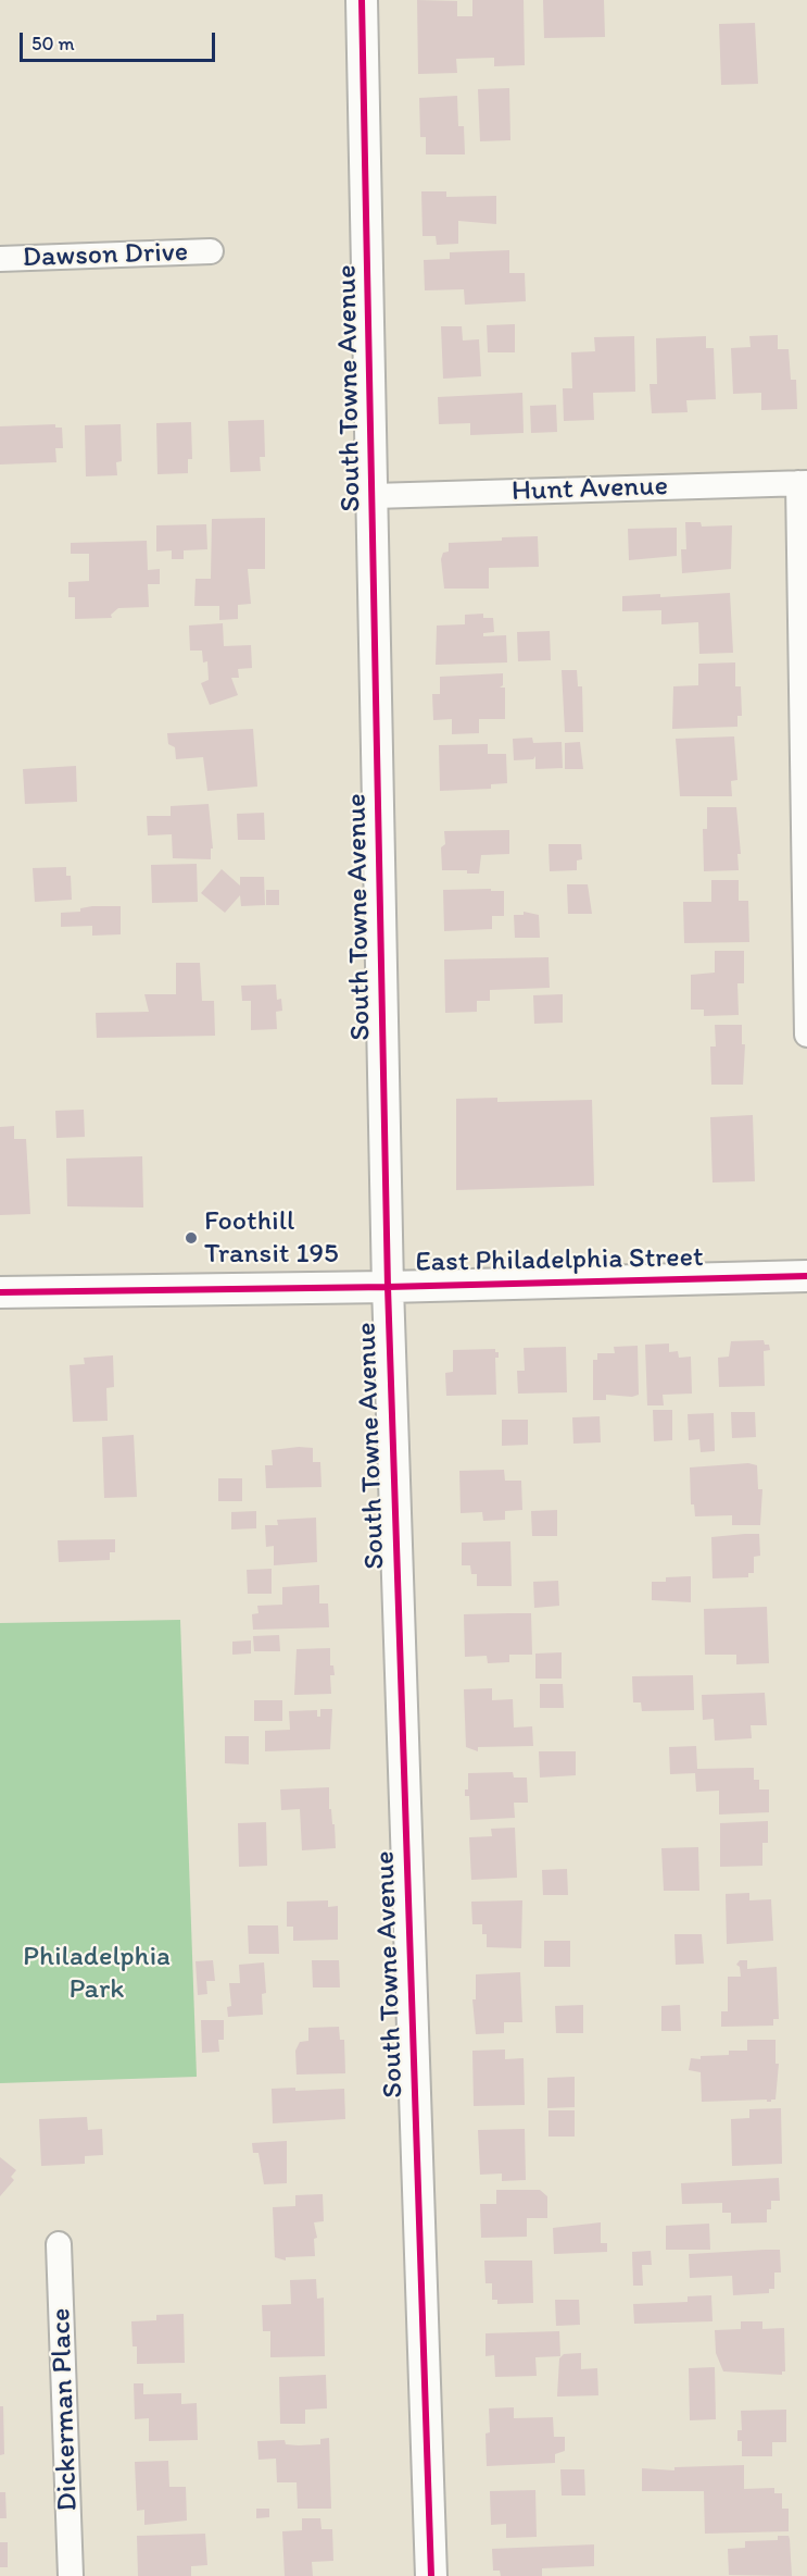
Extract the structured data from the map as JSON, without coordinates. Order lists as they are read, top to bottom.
{
  "streets": {
    "street": [
      "Dawson Drive",
      "South Towne Avenue",
      "Hunt Avenue",
      "East Philadelphia Street",
      "Dickerman Place"
    ]
  },
  "crossings": [
    ["South Towne Avenue", "Hunt Avenue"],
    ["South Towne Avenue", "East Philadelphia Street"]
  ],
  "parks": ["Philadelphia Park"],
  "places": ["Foothill Transit 195"],
  "scale_bar": "50 m"
}
